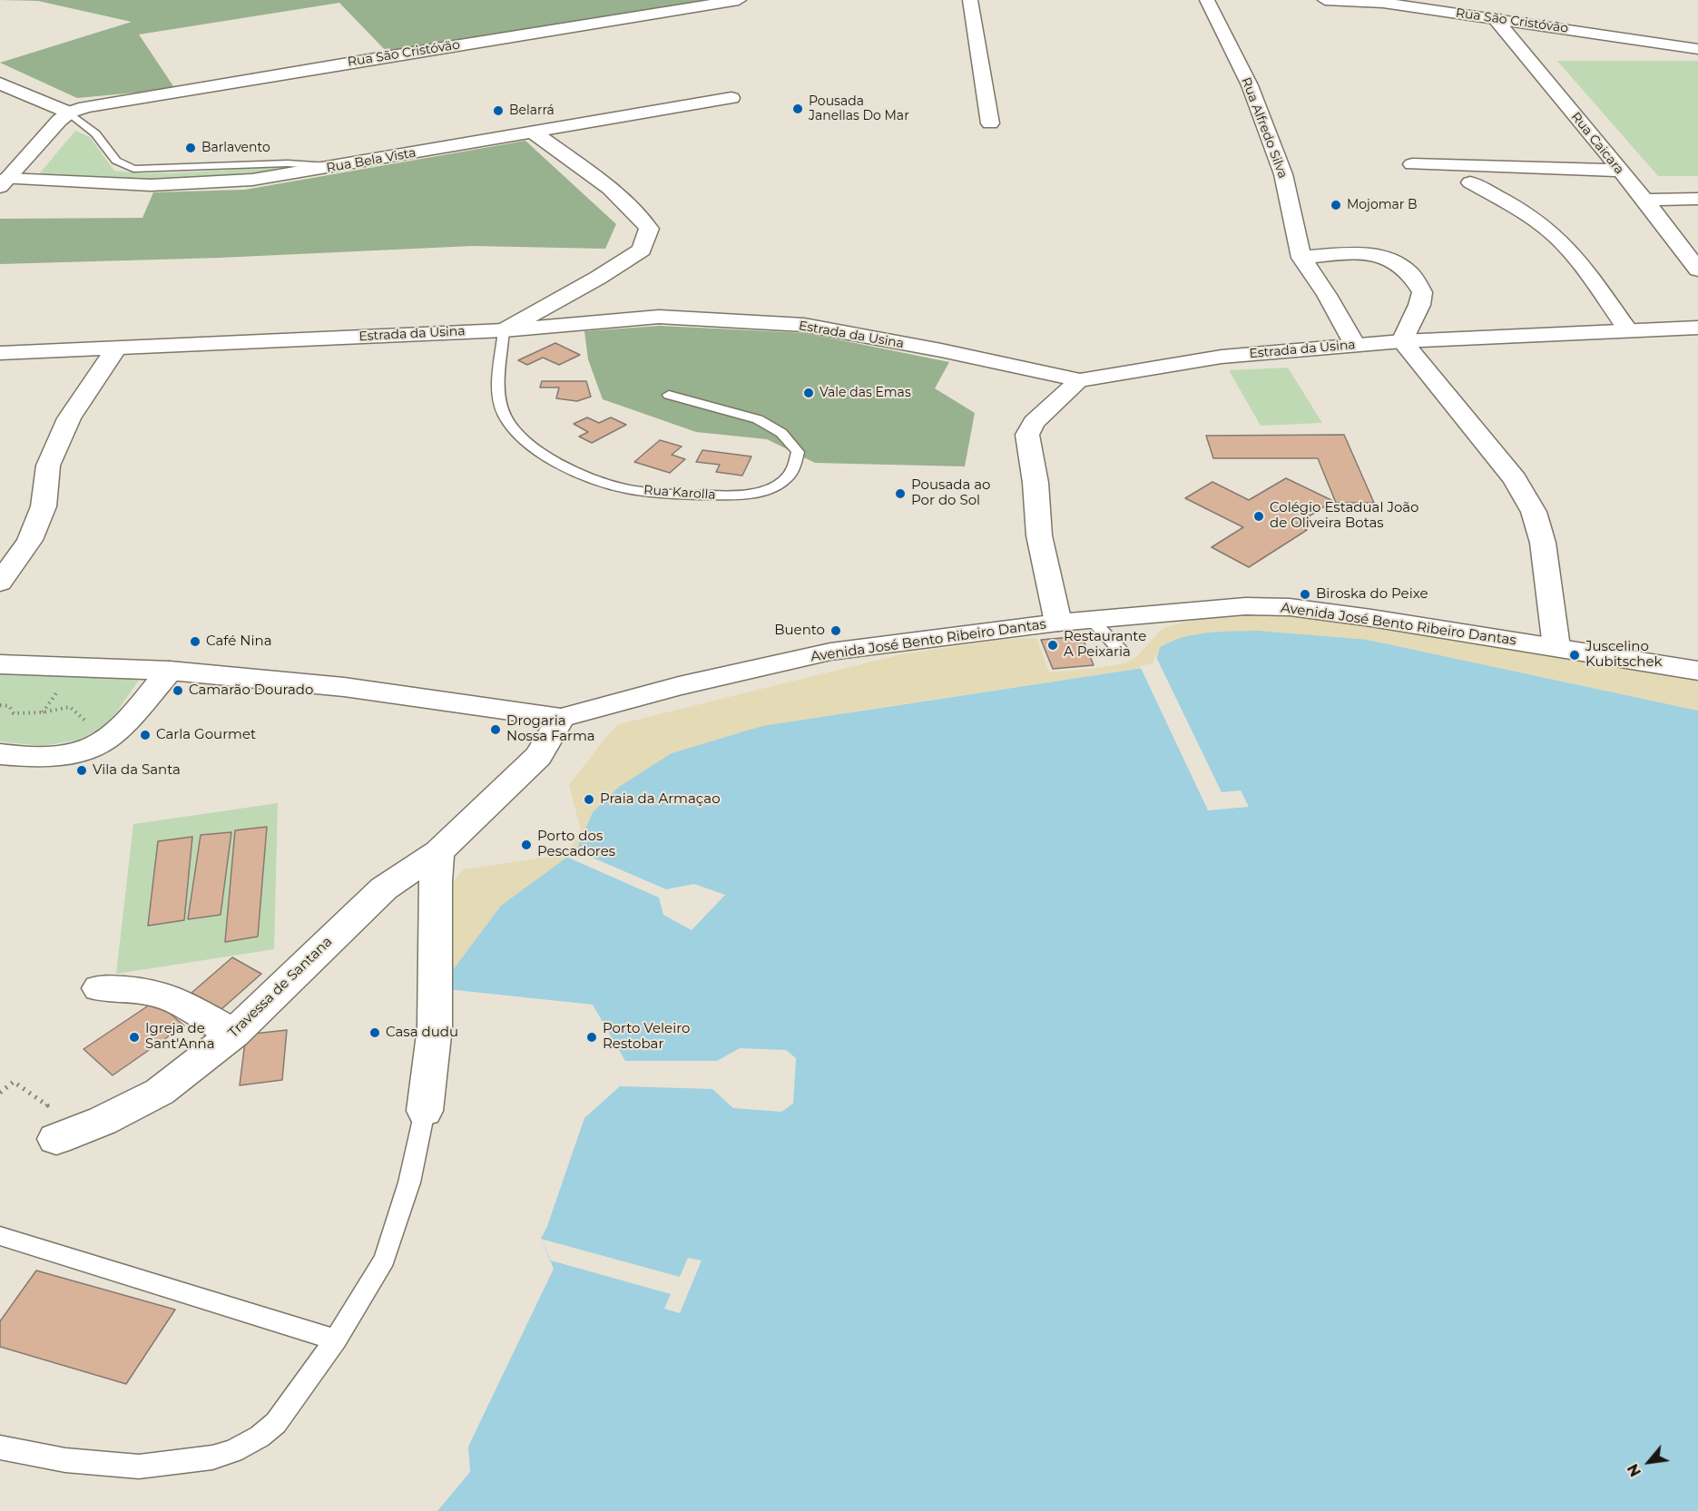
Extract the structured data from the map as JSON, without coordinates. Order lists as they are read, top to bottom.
{
  "streets": {
    "street": [
      "Rua São Cristóvão",
      "Rua Alfredo Silva",
      "Rua Caicara",
      "Rua Bela Vista",
      "Estrada da Usina",
      "Avenida José Bento Ribeiro Dantas",
      "Travessa de Santana"
    ],
    "lane": ["Rua Karolla"]
  },
  "crossings": [
    ["Rua São Cristóvão", "Rua Caicara"],
    ["Rua Alfredo Silva", "Estrada da Usina"],
    ["Estrada da Usina", "Rua Karolla"],
    ["Avenida José Bento Ribeiro Dantas", "Travessa de Santana"]
  ],
  "places": [
    "Pousada Janellas Do Mar",
    "Belarrá",
    "Barlavento",
    "Mojomar B",
    "Vale das Emas",
    "Pousada ao Por do Sol",
    "Colégio Estadual João de Oliveira Botas",
    "Biroska do Peixe",
    "Buento",
    "Café Nina",
    "Restaurante A Peixaria",
    "Juscelino Kubitschek",
    "Camarão Dourado",
    "Drogaria Nossa Farma",
    "Carla Gourmet",
    "Vila da Santa",
    "Praia da Armaçao",
    "Porto dos Pescadores",
    "Casa dudu",
    "Igreja de Sant'Anna",
    "Porto Veleiro Restobar"
  ],
  "north": "bottom left"
}
